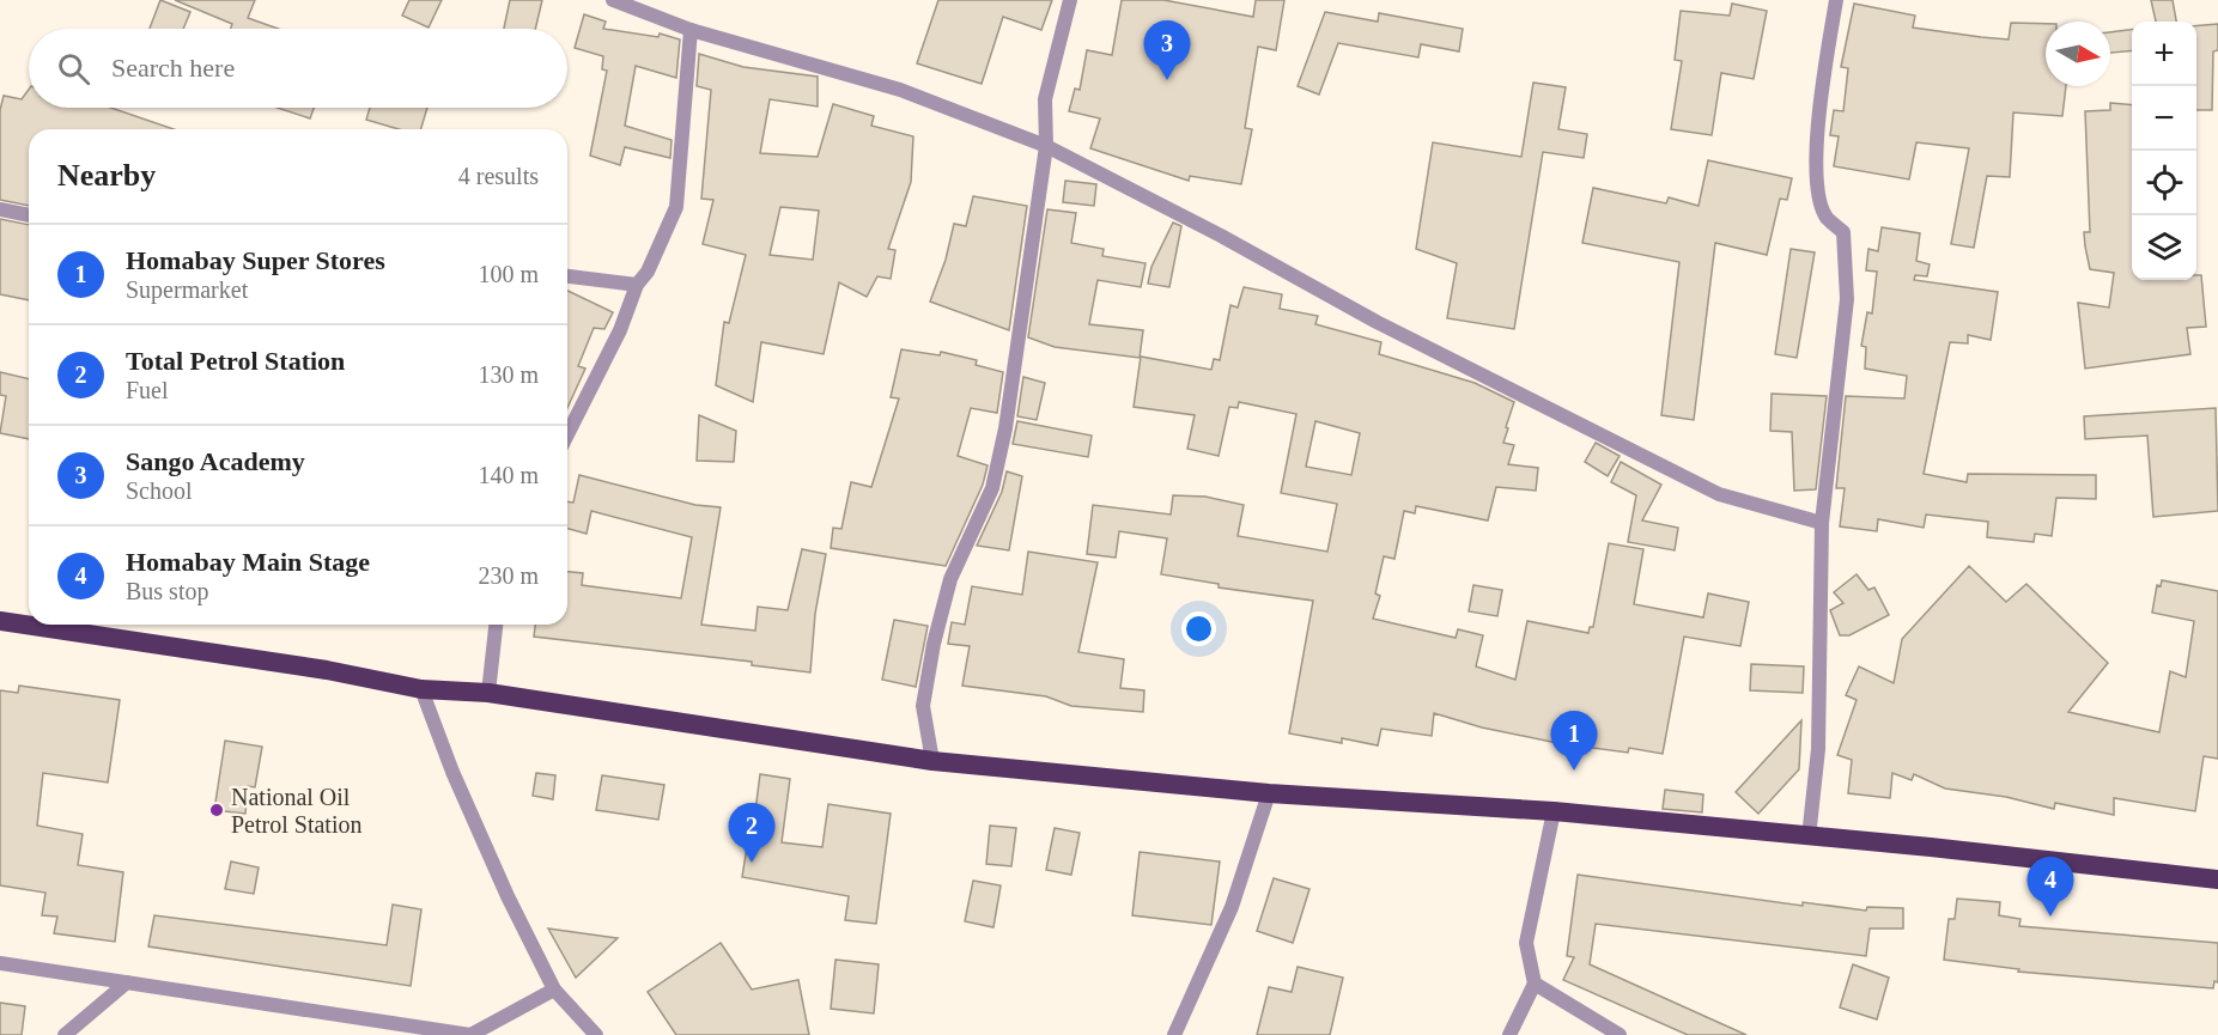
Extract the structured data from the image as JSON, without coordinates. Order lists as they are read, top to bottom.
{
  "places": ["National Oil Petrol Station"],
  "north": "right",
  "page": {
    "pins": [
      "3",
      "1",
      "2",
      "4"
    ],
    "map_buttons": ["+", "−"],
    "search": "Search here",
    "heading": ["Nearby", "4 results"],
    "list": [
      {
        "mark": "1",
        "name": "Homabay Super Stores",
        "note": "Supermarket",
        "value": "100 m"
      },
      {
        "mark": "2",
        "name": "Total Petrol Station",
        "note": "Fuel",
        "value": "130 m"
      },
      {
        "mark": "3",
        "name": "Sango Academy",
        "note": "School",
        "value": "140 m"
      },
      {
        "mark": "4",
        "name": "Homabay Main Stage",
        "note": "Bus stop",
        "value": "230 m"
      }
    ]
  }
}
